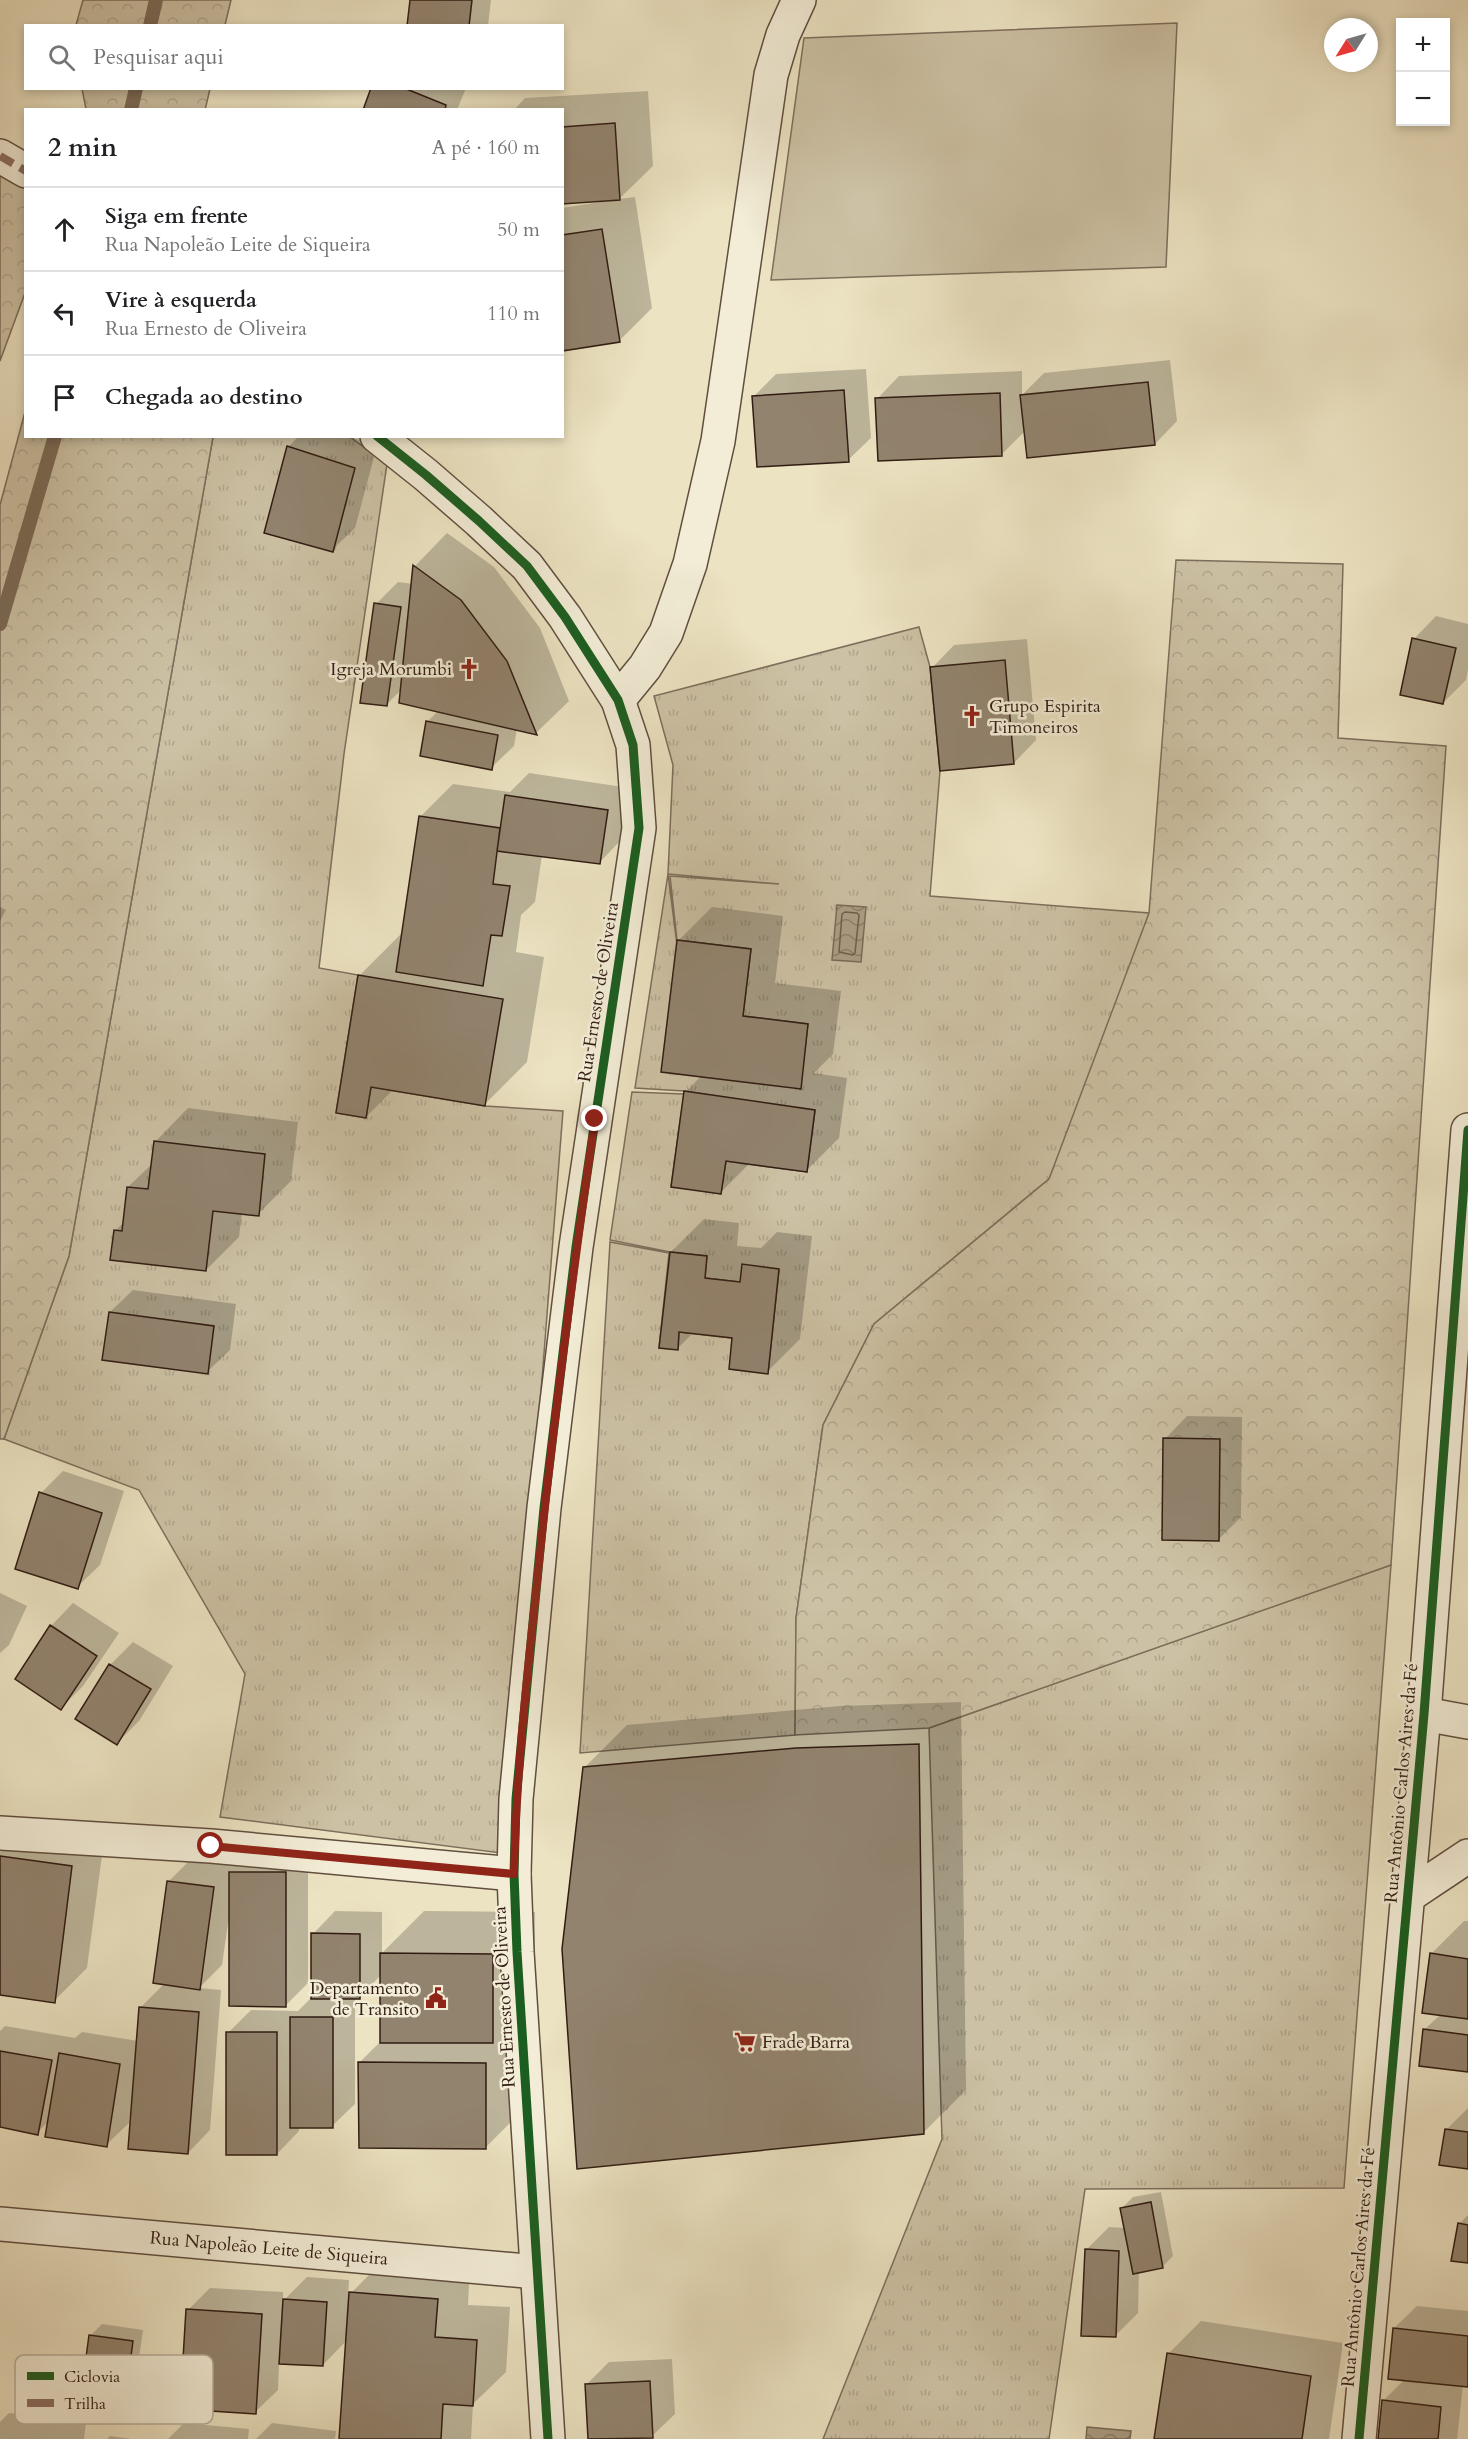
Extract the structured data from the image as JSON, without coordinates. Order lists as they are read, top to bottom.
{
  "streets": {
    "street": ["Rua Ernesto de Oliveira", "Rua Antônio Carlos Aires da Fé", "Rua Napoleão Leite de Siqueira"]
  },
  "crossings": [
    ["Rua Ernesto de Oliveira", "Rua Napoleão Leite de Siqueira"]
  ],
  "places": {
    "church": ["Igreja Morumbi", "Grupo Espirita Timoneiros"],
    "public building": ["Departamento de Transito"],
    "supermarket": ["Frade Barra"]
  },
  "legend": ["Ciclovia", "Trilha"],
  "north": "bottom left",
  "page": {
    "map_buttons": ["+", "−"],
    "search": "Pesquisar aqui",
    "heading": ["2 min", "A pé · 160 m"],
    "list": [
      ["Siga em frente", "Rua Napoleão Leite de Siqueira", "50 m"],
      ["Vire à esquerda", "Rua Ernesto de Oliveira", "110 m"],
      "Chegada ao destino"
    ]
  }
}
